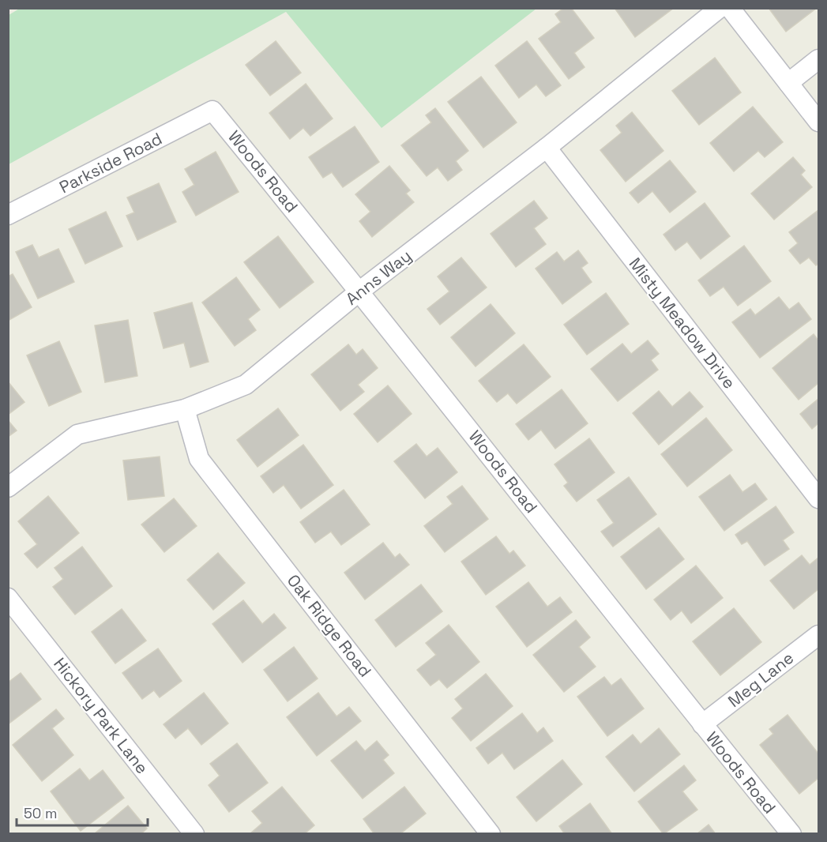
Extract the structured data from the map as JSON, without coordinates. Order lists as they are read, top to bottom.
{
  "streets": {
    "street": [
      "Parkside Road",
      "Woods Road",
      "Anns Way",
      "Misty Meadow Drive",
      "Oak Ridge Road",
      "Meg Lane",
      "Hickory Park Lane"
    ]
  },
  "crossings": [
    ["Parkside Road", "Woods Road"],
    ["Woods Road", "Anns Way"],
    ["Woods Road", "Meg Lane"],
    ["Anns Way", "Misty Meadow Drive"],
    ["Anns Way", "Oak Ridge Road"]
  ],
  "scale_bar": "50 m"
}
